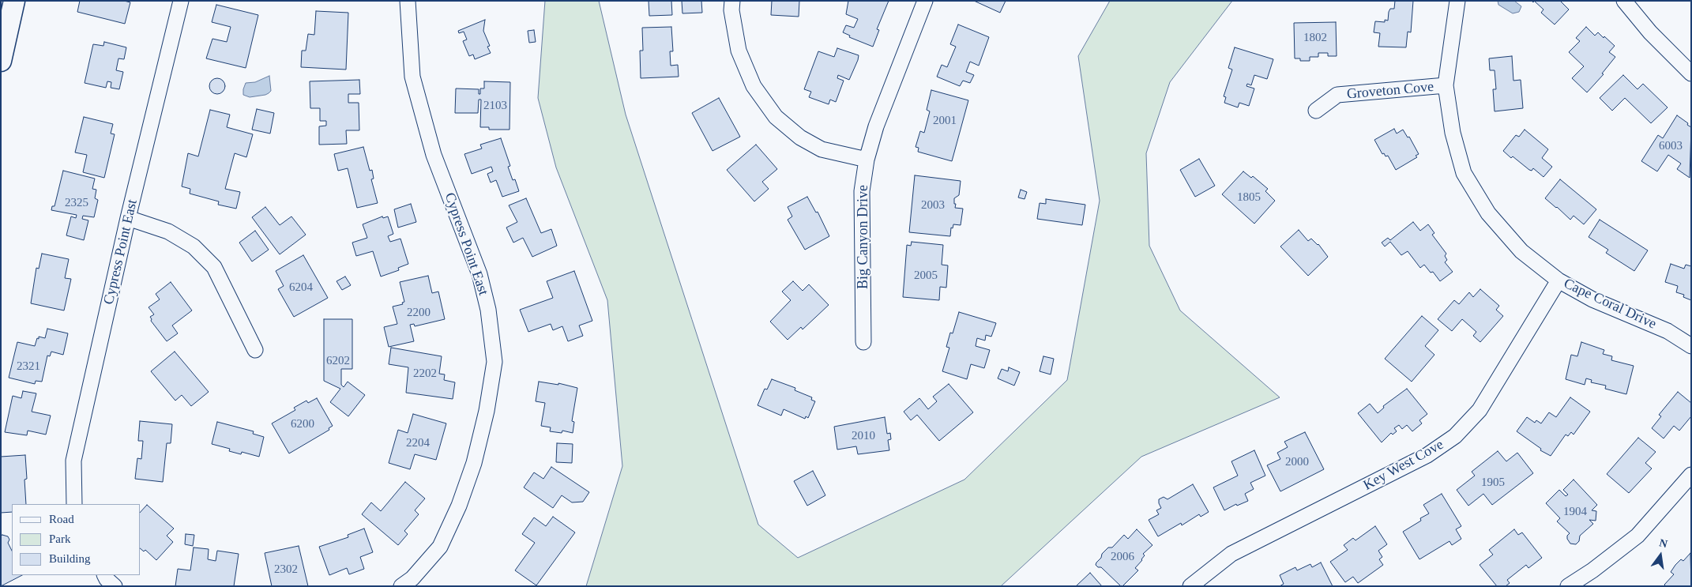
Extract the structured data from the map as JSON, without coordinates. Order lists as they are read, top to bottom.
{
  "streets": {
    "street": [
      "Groveton Cove",
      "Big Canyon Drive",
      "Cypress Point East",
      "Cape Coral Drive",
      "Key West Cove"
    ]
  },
  "crossings": [
    ["Groveton Cove", "Cape Coral Drive"],
    ["Cape Coral Drive", "Key West Cove"]
  ],
  "house_numbers": [
    "1802",
    "2103",
    "2001",
    "6003",
    "1805",
    "2325",
    "2003",
    "2005",
    "6204",
    "2200",
    "6202",
    "2321",
    "2202",
    "6200",
    "2010",
    "2204",
    "2000",
    "1905",
    "1904",
    "2006",
    "2302"
  ],
  "legend": ["Road", "Park", "Building"],
  "north": "top"
}
